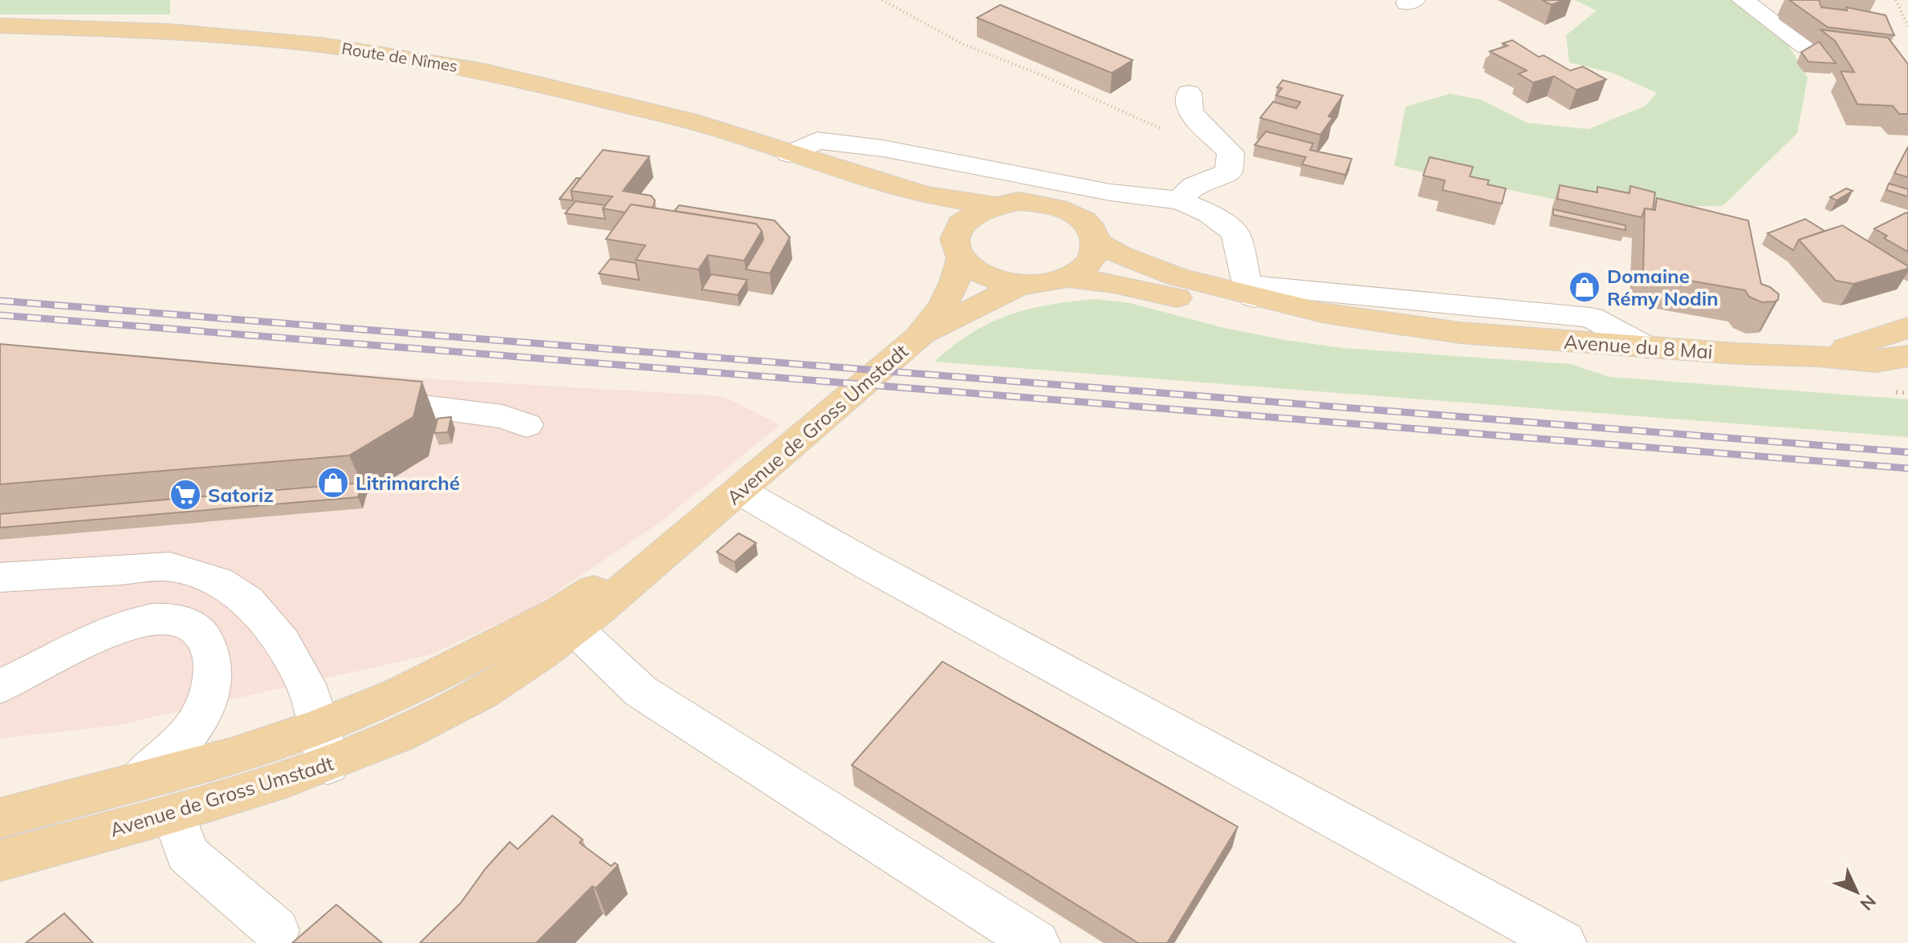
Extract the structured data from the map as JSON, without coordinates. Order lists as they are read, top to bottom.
{
  "streets": {
    "main road": ["Route de Nîmes", "Avenue du 8 Mai", "Avenue de Gross Umstadt"]
  },
  "crossings": [
    ["Route de Nîmes", "Avenue de Gross Umstadt"]
  ],
  "places": {
    "shop": ["Domaine Rémy Nodin", "Litrimarché"],
    "supermarket": ["Satoriz"]
  },
  "north": "bottom right"
}
